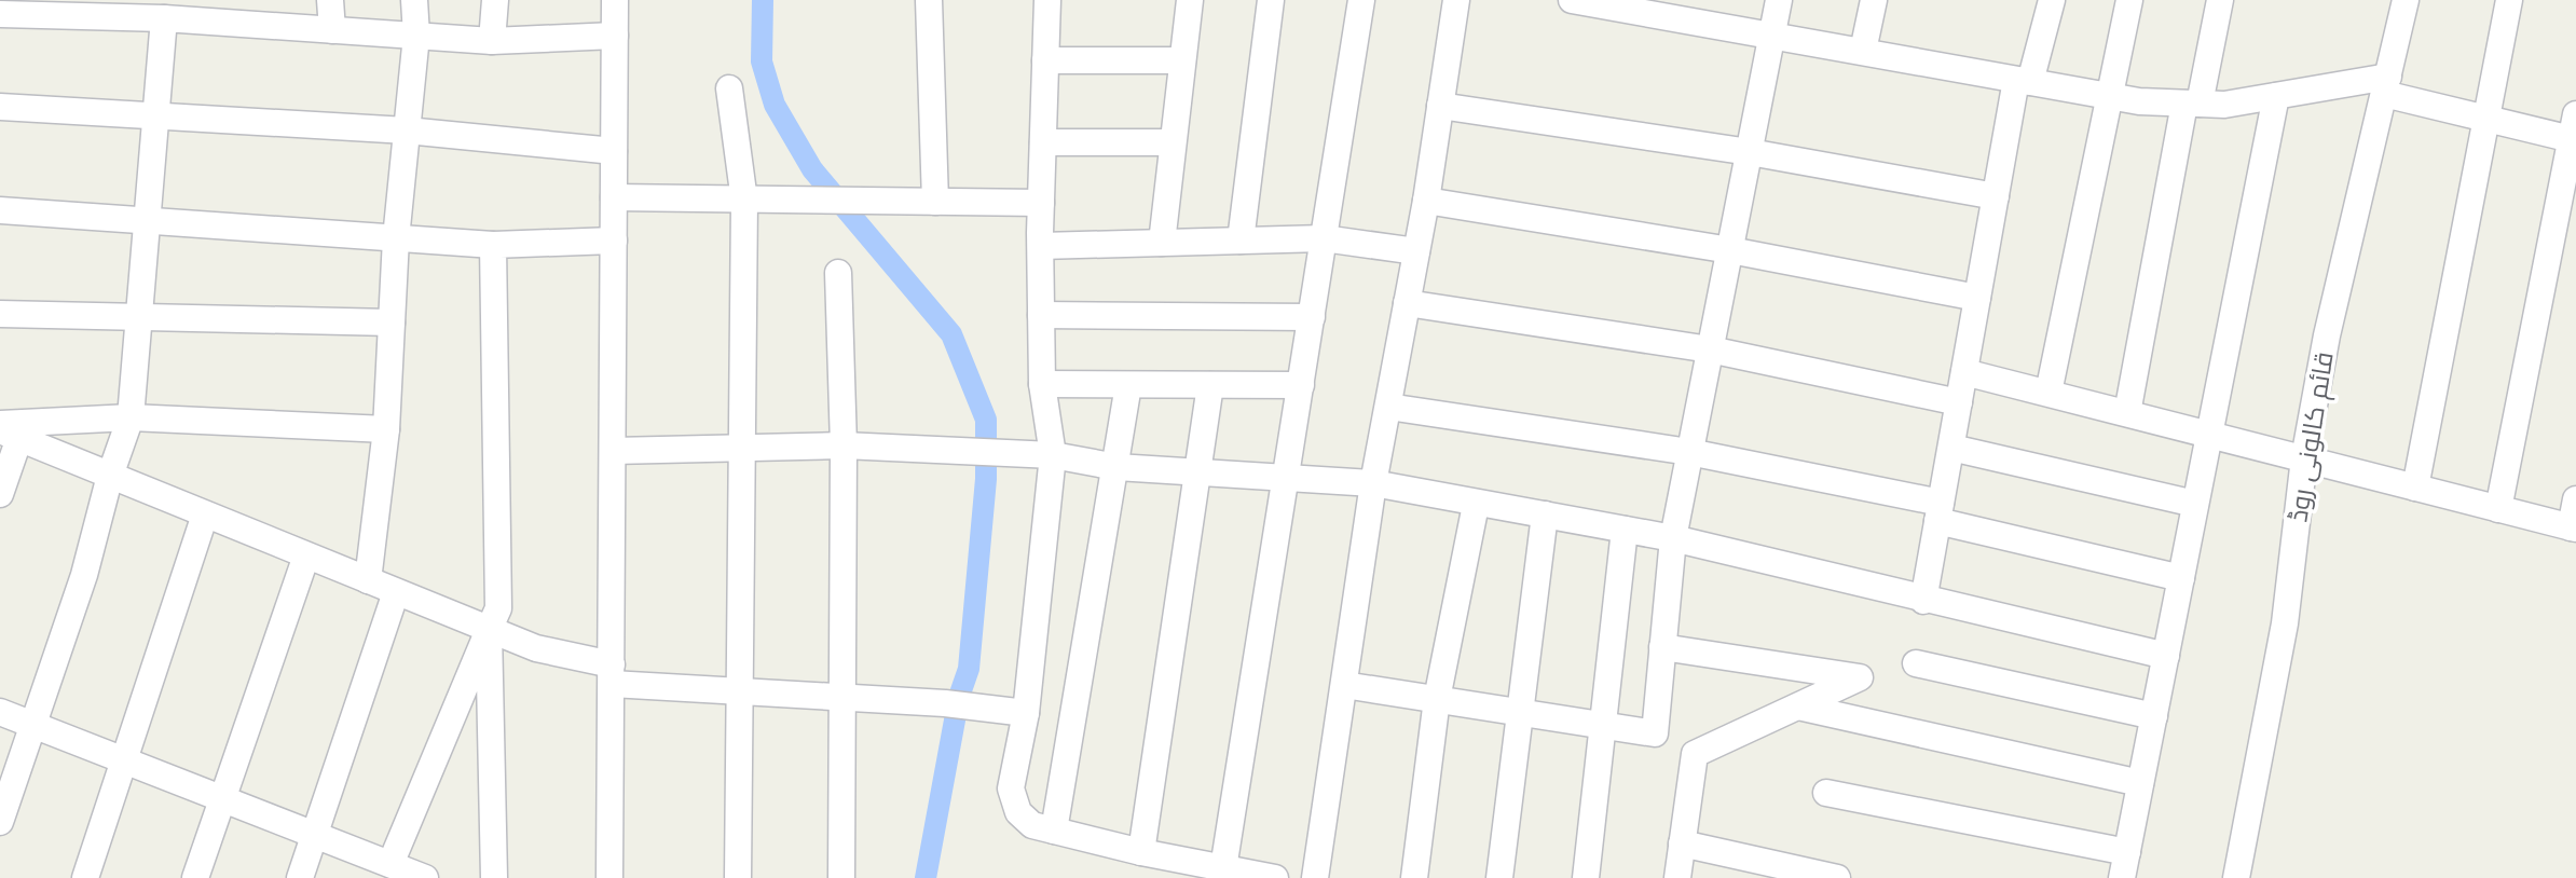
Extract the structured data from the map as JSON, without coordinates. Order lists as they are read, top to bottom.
{
  "streets": {
    "street": ["قائم کالونی روڈ"]
  }
}
